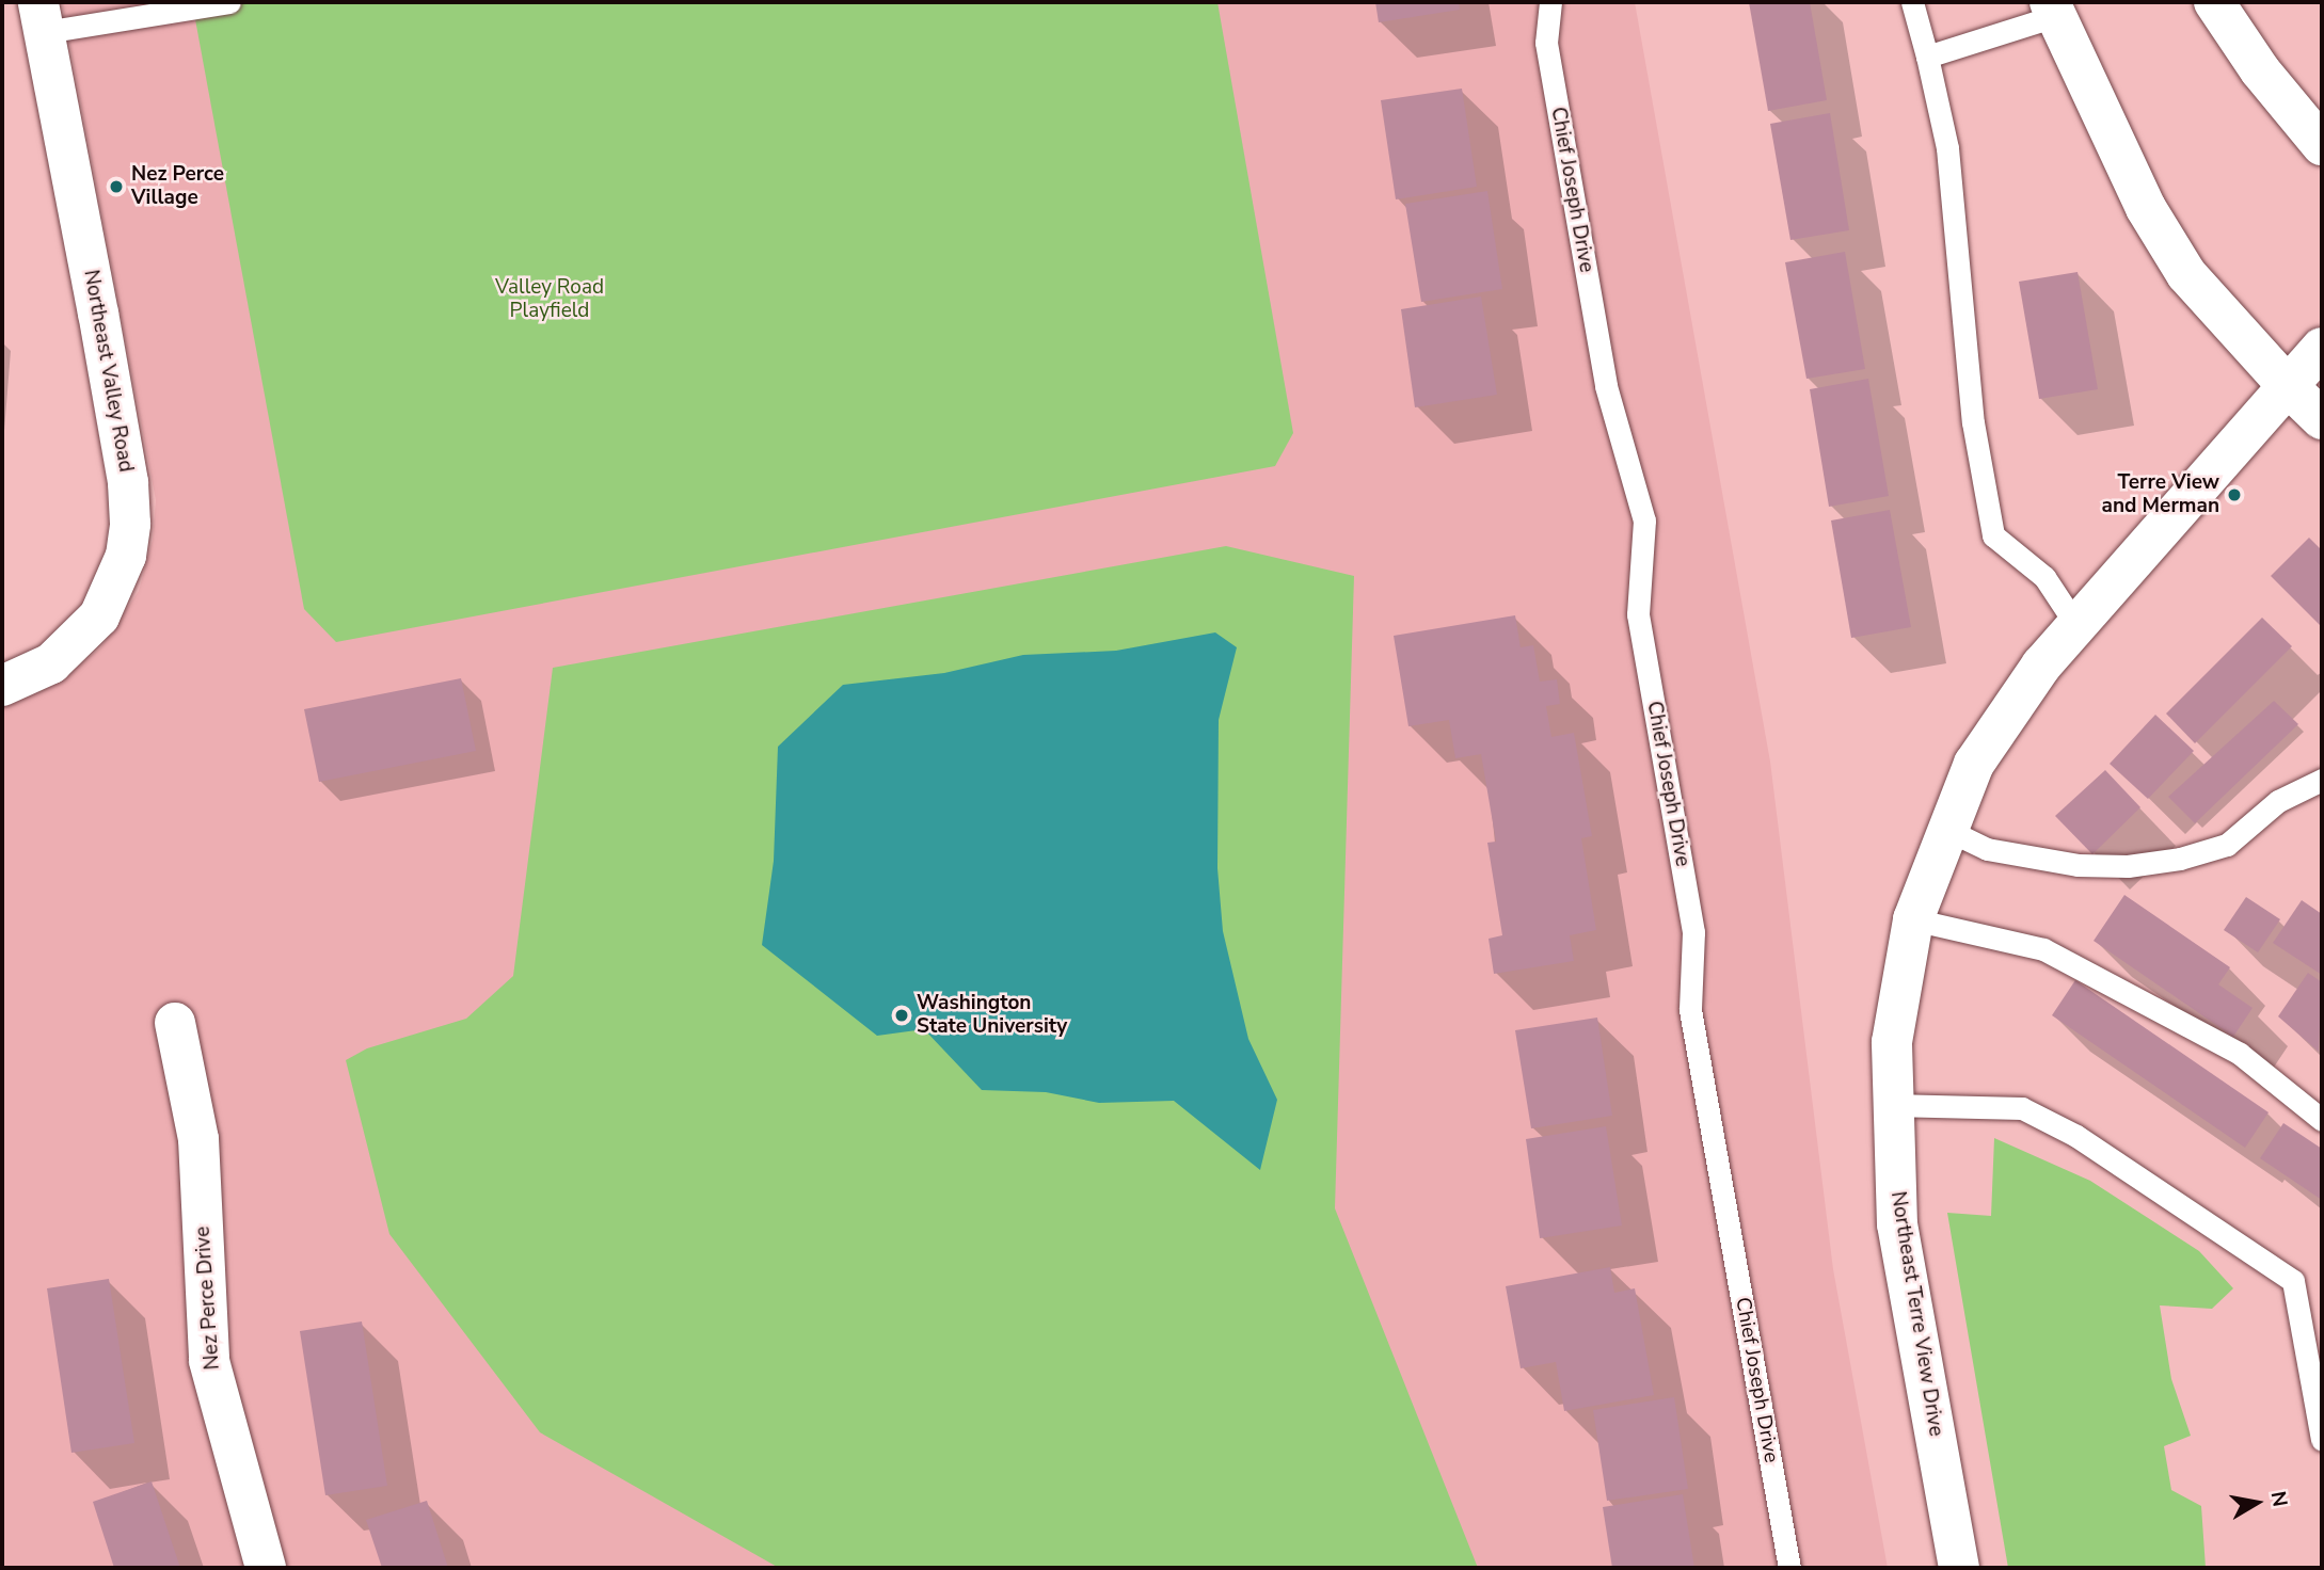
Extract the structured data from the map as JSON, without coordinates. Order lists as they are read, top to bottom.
{
  "streets": {
    "street": ["Northeast Valley Road", "Nez Perce Drive", "Northeast Terre View Drive"],
    "lane": ["Chief Joseph Drive"]
  },
  "parks": ["Valley Road Playfield"],
  "places": ["Nez Perce Village", "Terre View and Merman", "Washington State University"],
  "north": "right"
}
